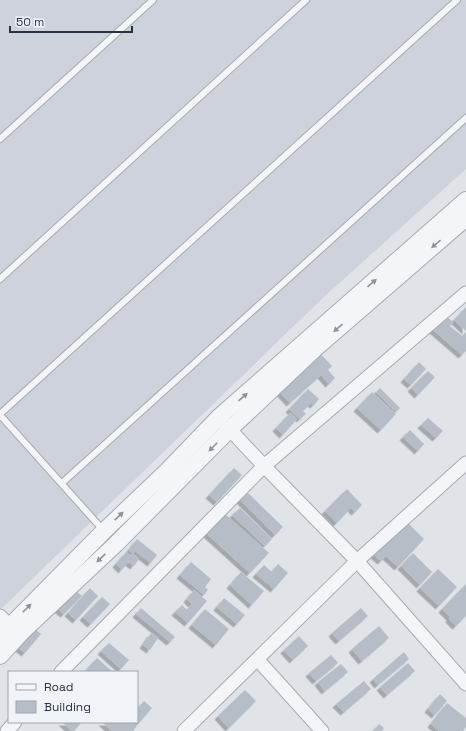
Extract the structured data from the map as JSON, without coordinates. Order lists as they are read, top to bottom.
{
  "legend": ["Road", "Building"],
  "scale_bar": "50 m"
}
